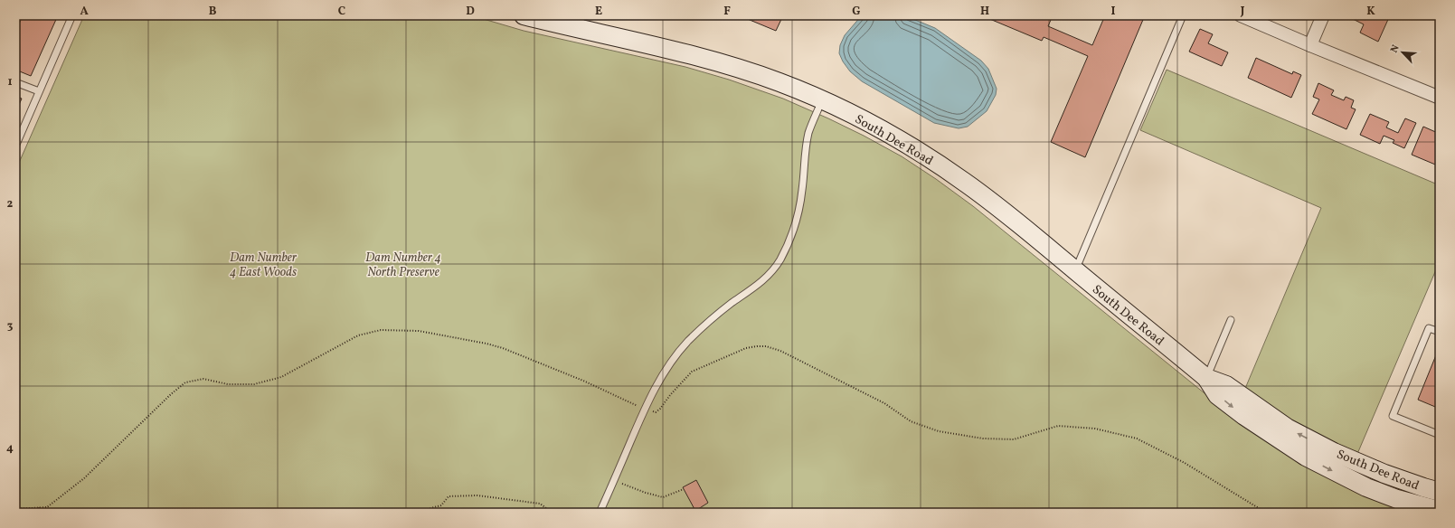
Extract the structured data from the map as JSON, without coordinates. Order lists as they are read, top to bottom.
{
  "streets": {
    "main road": ["South Dee Road"]
  },
  "parks": ["Dam Number 4 East Woods", "Dam Number 4 North Preserve"],
  "north": "top left",
  "grid": {
    "columns": [
      "A",
      "B",
      "C",
      "D",
      "E",
      "F",
      "G",
      "H",
      "I",
      "J",
      "K"
    ],
    "rows": [
      "1",
      "2",
      "3",
      "4"
    ]
  }
}
